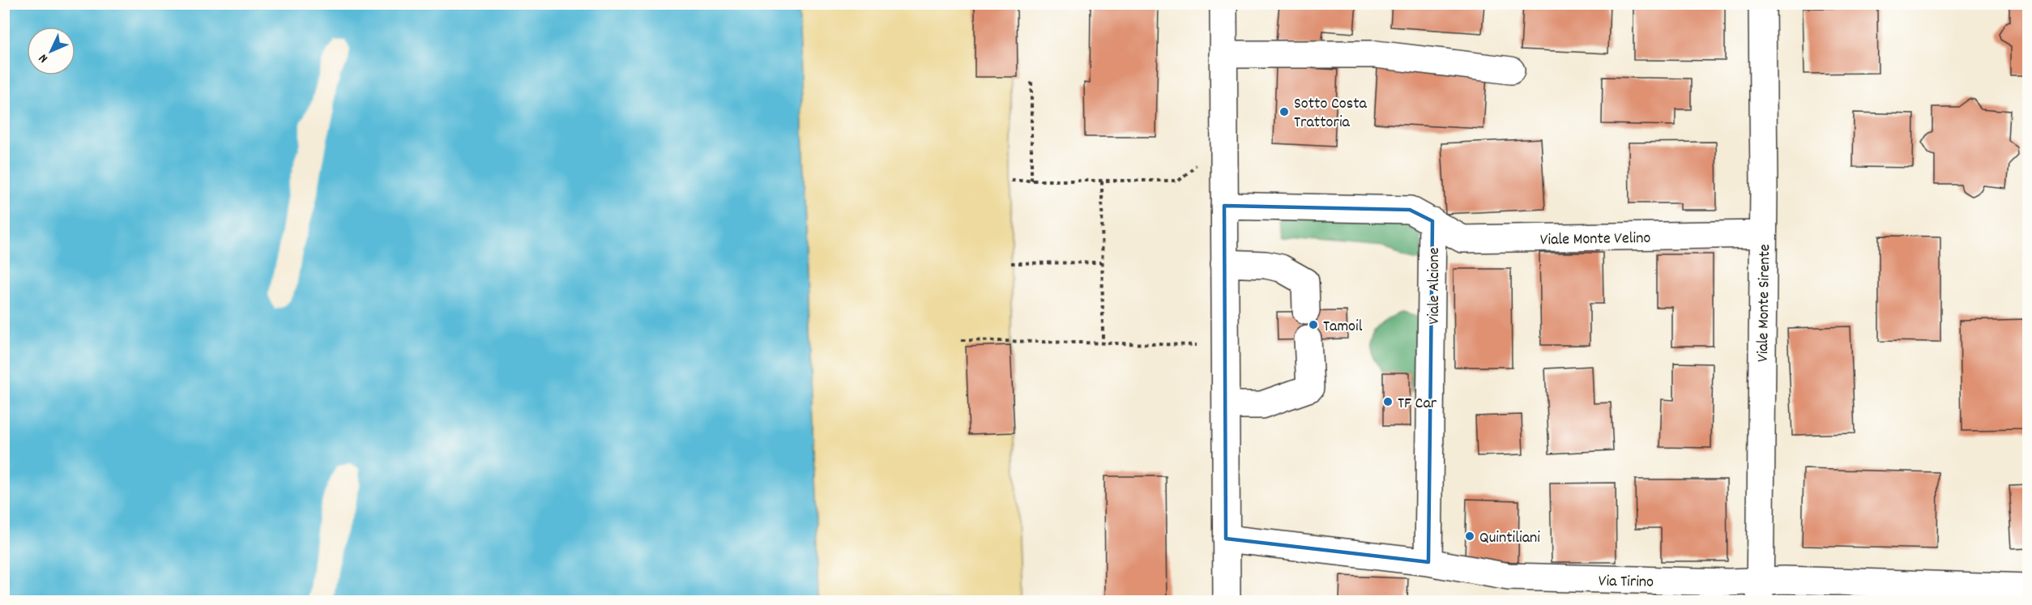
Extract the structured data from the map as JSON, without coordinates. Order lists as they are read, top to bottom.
{
  "streets": {
    "street": [
      "Viale Monte Velino",
      "Viale Alcione",
      "Viale Monte Sirente",
      "Via Tirino"
    ]
  },
  "crossings": [
    ["Viale Monte Velino", "Viale Alcione"],
    ["Viale Monte Velino", "Viale Monte Sirente"],
    ["Viale Alcione", "Via Tirino"],
    ["Viale Monte Sirente", "Via Tirino"]
  ],
  "places": [
    "Sotto Costa Trattoria",
    "Tamoil",
    "TF Car",
    "Quintiliani"
  ],
  "north": "bottom left"
}
